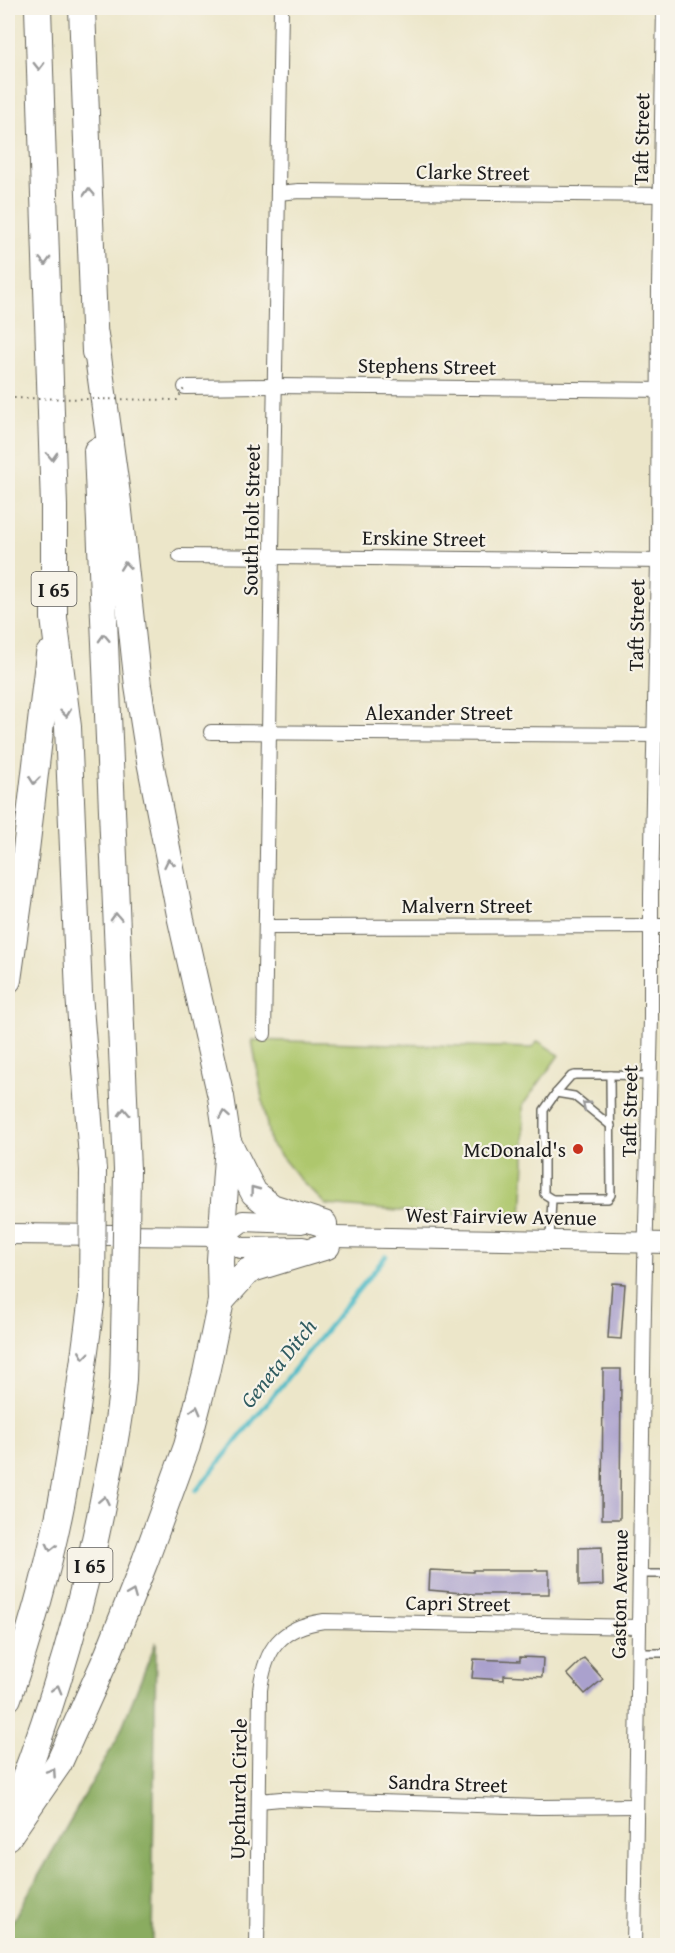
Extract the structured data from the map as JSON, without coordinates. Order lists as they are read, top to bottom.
{
  "streets": {
    "highway": ["I 65"],
    "main road": ["West Fairview Avenue"],
    "street": [
      "Taft Street",
      "Clarke Street",
      "Stephens Street",
      "South Holt Street",
      "Erskine Street",
      "Alexander Street",
      "Malvern Street",
      "Gaston Avenue",
      "Capri Street",
      "Sandra Street",
      "Upchurch Circle"
    ]
  },
  "crossings": [
    ["Taft Street", "Clarke Street"],
    ["Taft Street", "Stephens Street"],
    ["Taft Street", "Erskine Street"],
    ["Taft Street", "Alexander Street"],
    ["Taft Street", "Malvern Street"],
    ["Taft Street", "West Fairview Avenue"],
    ["Taft Street", "Gaston Avenue"],
    ["Clarke Street", "South Holt Street"],
    ["Stephens Street", "South Holt Street"],
    ["South Holt Street", "Erskine Street"],
    ["South Holt Street", "Alexander Street"],
    ["South Holt Street", "Malvern Street"],
    ["West Fairview Avenue", "Gaston Avenue"],
    ["Gaston Avenue", "Capri Street"],
    ["Gaston Avenue", "Sandra Street"],
    ["Capri Street", "Upchurch Circle"],
    ["Sandra Street", "Upchurch Circle"]
  ],
  "water": ["Geneta Ditch"],
  "places": ["McDonald's"]
}
